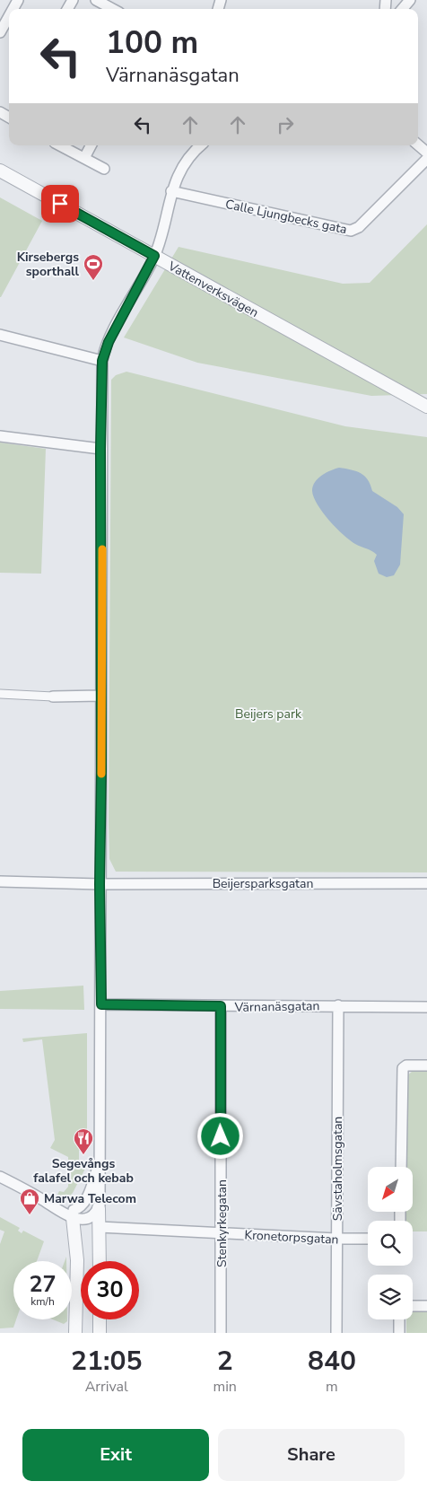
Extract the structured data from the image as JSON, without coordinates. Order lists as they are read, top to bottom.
{
  "streets": {
    "street": [
      "Calle Ljungbecks gata",
      "Vattenverksvägen",
      "Beijersparksgatan",
      "Värnanäsgatan",
      "Sävstaholmsgatan",
      "Stenkyrkegatan",
      "Kronetorpsgatan"
    ]
  },
  "crossings": [
    ["Värnanäsgatan", "Sävstaholmsgatan"],
    ["Värnanäsgatan", "Stenkyrkegatan"],
    ["Sävstaholmsgatan", "Kronetorpsgatan"],
    ["Stenkyrkegatan", "Kronetorpsgatan"]
  ],
  "parks": ["Beijers park"],
  "places": {
    "sports": ["Kirsebergs sporthall"],
    "restaurant": ["Segevångs falafel och kebab"],
    "shop": ["Marwa Telecom"]
  },
  "north": "bottom left",
  "page": {
    "turn": ["100 m", "Värnanäsgatan"],
    "speed": "27 km/h",
    "limit": "30",
    "eta": [
      "21:05",
      "Arrival",
      "2",
      "min",
      "840",
      "m"
    ],
    "buttons": ["Exit", "Share"]
  }
}
